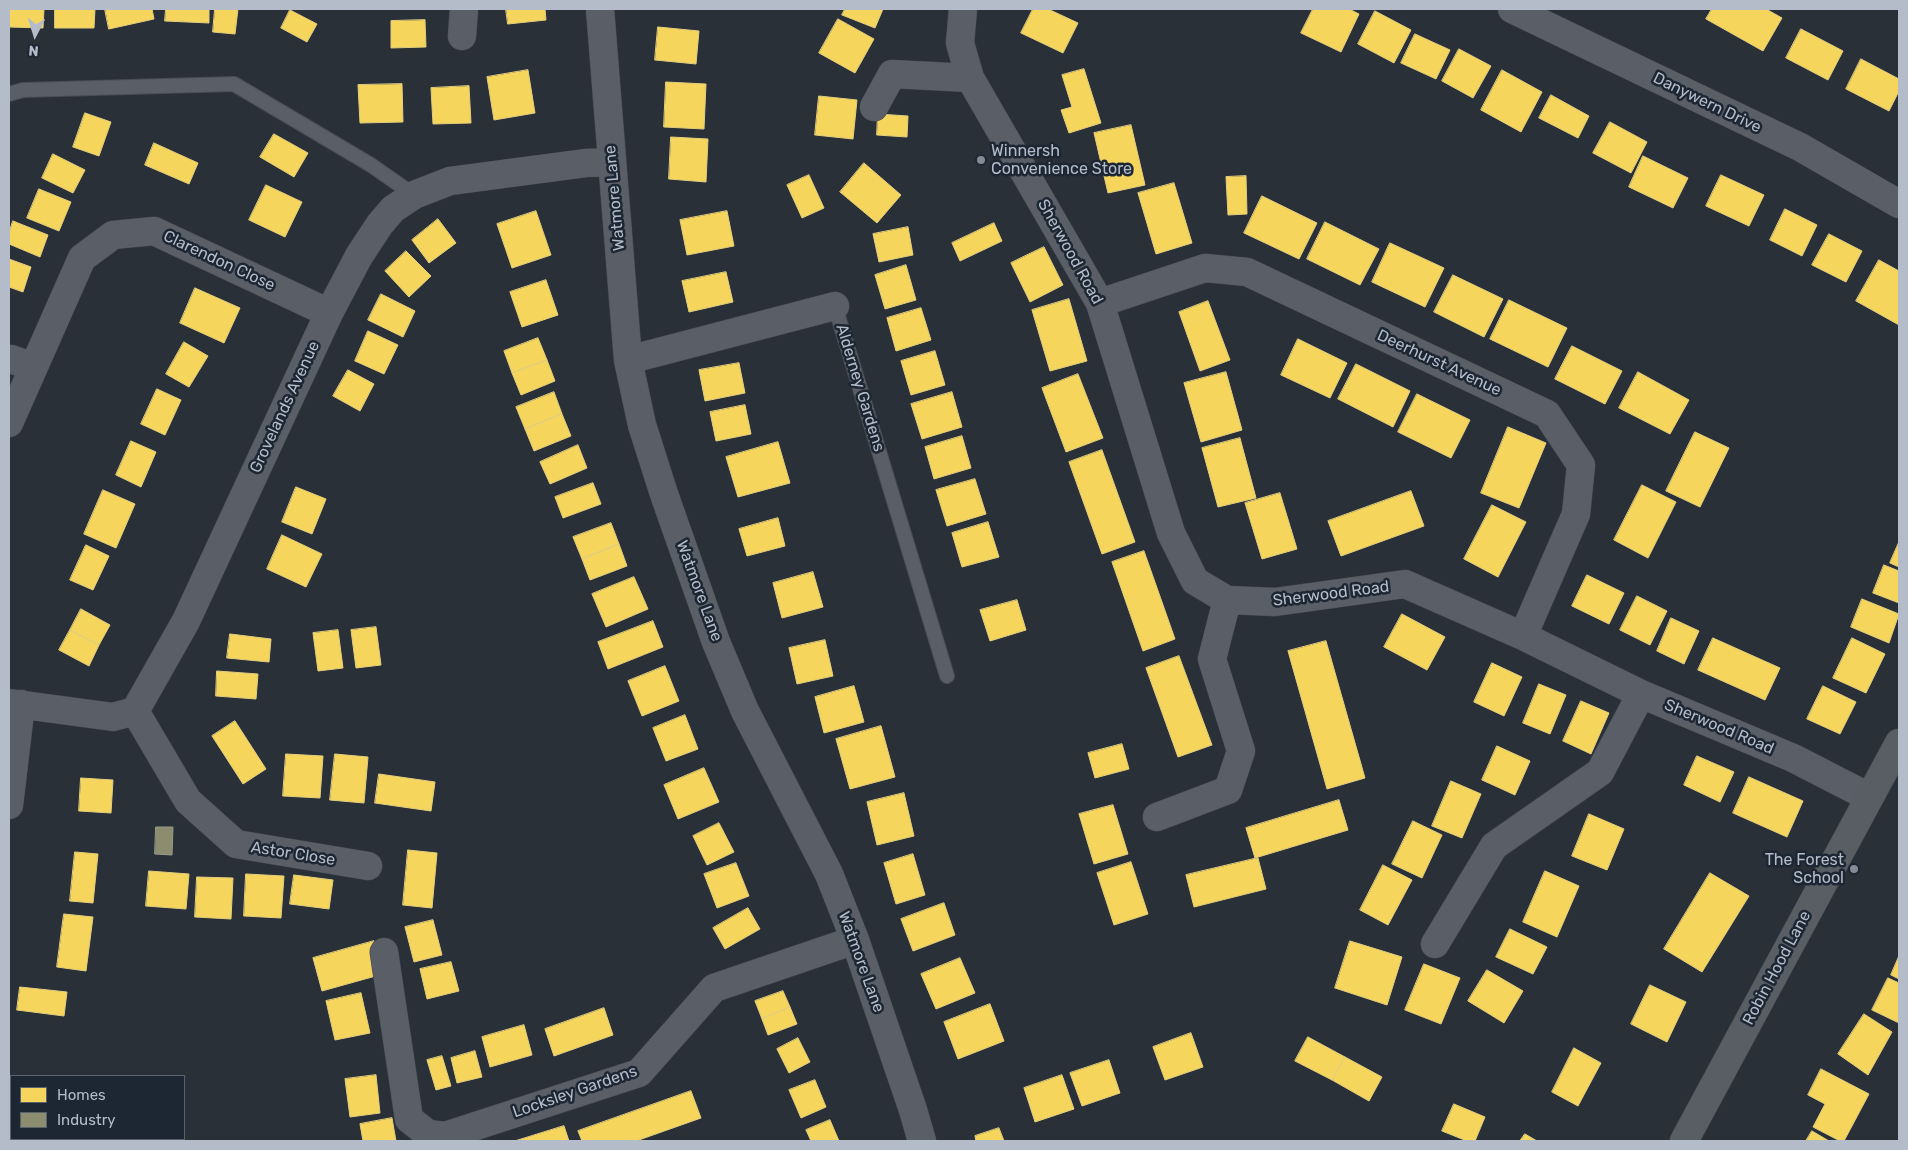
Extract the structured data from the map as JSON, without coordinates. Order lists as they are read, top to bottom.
{
  "streets": {
    "main road": ["Robin Hood Lane"],
    "street": [
      "Danywern Drive",
      "Watmore Lane",
      "Sherwood Road",
      "Clarendon Close",
      "Deerhurst Avenue",
      "Alderney Gardens",
      "Grovelands Avenue",
      "Astor Close",
      "Locksley Gardens"
    ]
  },
  "crossings": [
    ["Watmore Lane", "Alderney Gardens"],
    ["Watmore Lane", "Grovelands Avenue"],
    ["Watmore Lane", "Locksley Gardens"],
    ["Sherwood Road", "Deerhurst Avenue"],
    ["Sherwood Road", "Robin Hood Lane"],
    ["Clarendon Close", "Grovelands Avenue"],
    ["Grovelands Avenue", "Astor Close"]
  ],
  "places": ["Winnersh Convenience Store", "The Forest School"],
  "legend": ["Homes", "Industry"],
  "north": "bottom"
}
